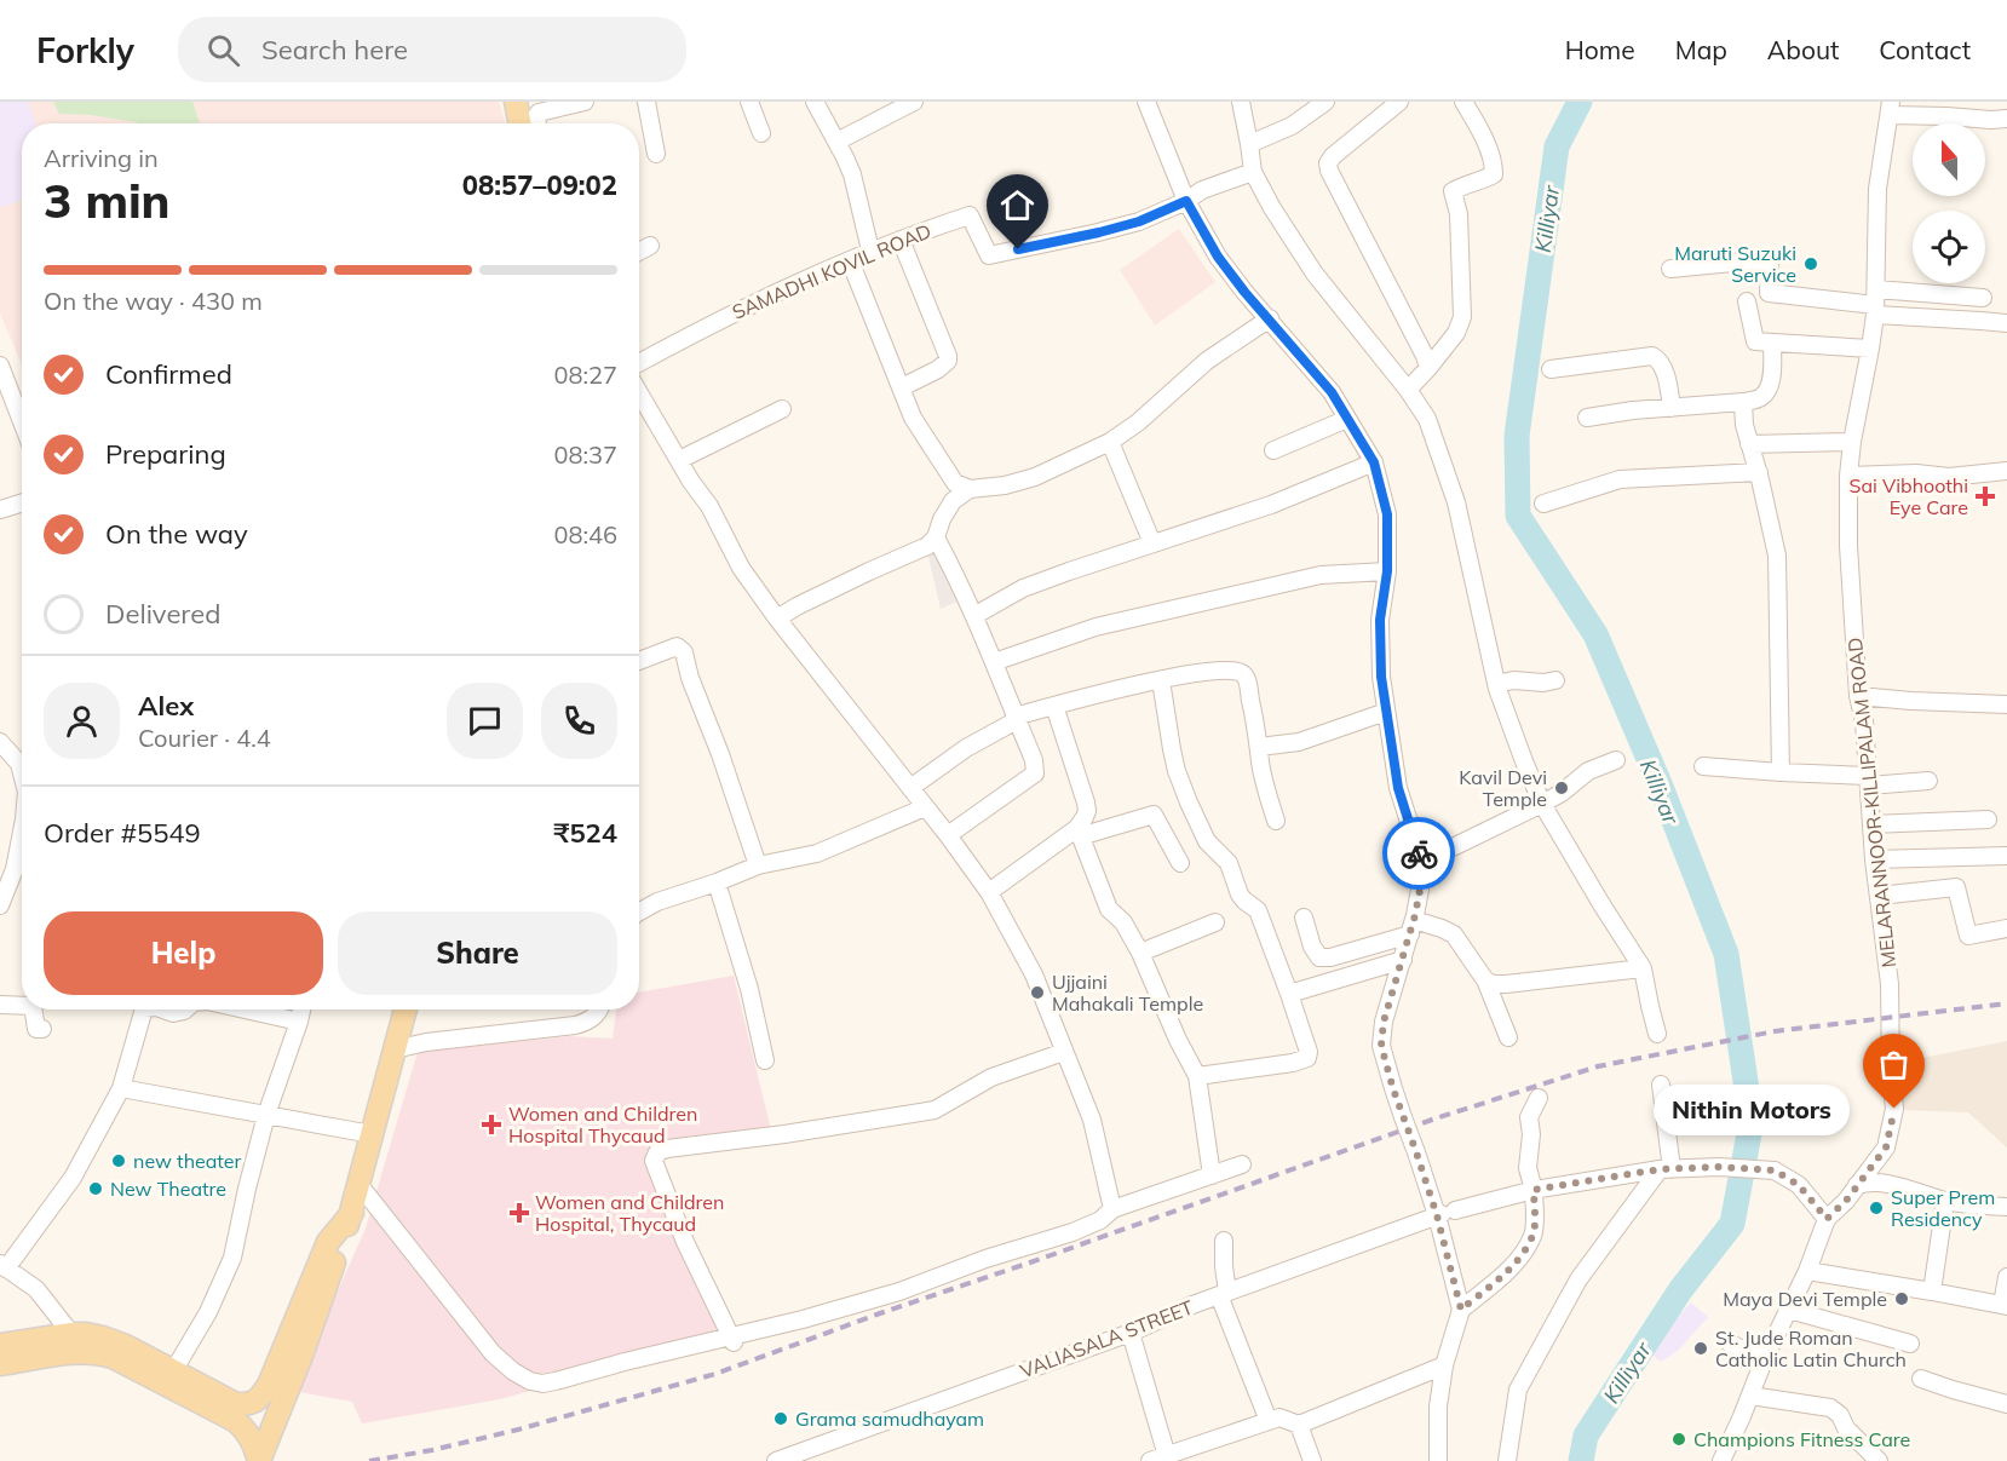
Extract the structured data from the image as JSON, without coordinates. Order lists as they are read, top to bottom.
{
  "streets": {
    "street": ["SAMADHI KOVIL ROAD", "MELARANNOOR-KILLIPALAM ROAD", "VALIASALA STREET"]
  },
  "crossings": [
    ["MELARANNOOR-KILLIPALAM ROAD", "VALIASALA STREET"]
  ],
  "water": ["Killiyar"],
  "places": {
    "other": [
      "Maruti Suzuki Service",
      "Kavil Devi Temple",
      "Ujjaini Mahakali Temple",
      "Nithin Motors",
      "new theater",
      "New Theatre",
      "Super Prem Residency",
      "Maya Devi Temple",
      "St. Jude Roman Catholic Latin Church",
      "Grama samudhayam",
      "Champions Fitness Care"
    ],
    "health": ["Sai Vibhoothi Eye Care", "Women and Children Hospital Thycaud", "Women and Children Hospital, Thycaud"]
  },
  "north": "top",
  "page": {
    "header": "Forkly",
    "search": "Search here",
    "nav": [
      "Home",
      "Map",
      "About",
      "Contact"
    ],
    "heading": ["3 min", "Arriving in", "08:57–09:02"],
    "panel": [
      "Alex",
      "Courier · 4.4",
      "Order #5549",
      "₹524"
    ],
    "bar": "On the way · 430 m",
    "list": [
      ["Confirmed", "08:27"],
      ["Preparing", "08:37"],
      ["On the way", "08:46"],
      "Delivered"
    ],
    "buttons": ["Help", "Share"],
    "bubble": "Nithin Motors"
  }
}
